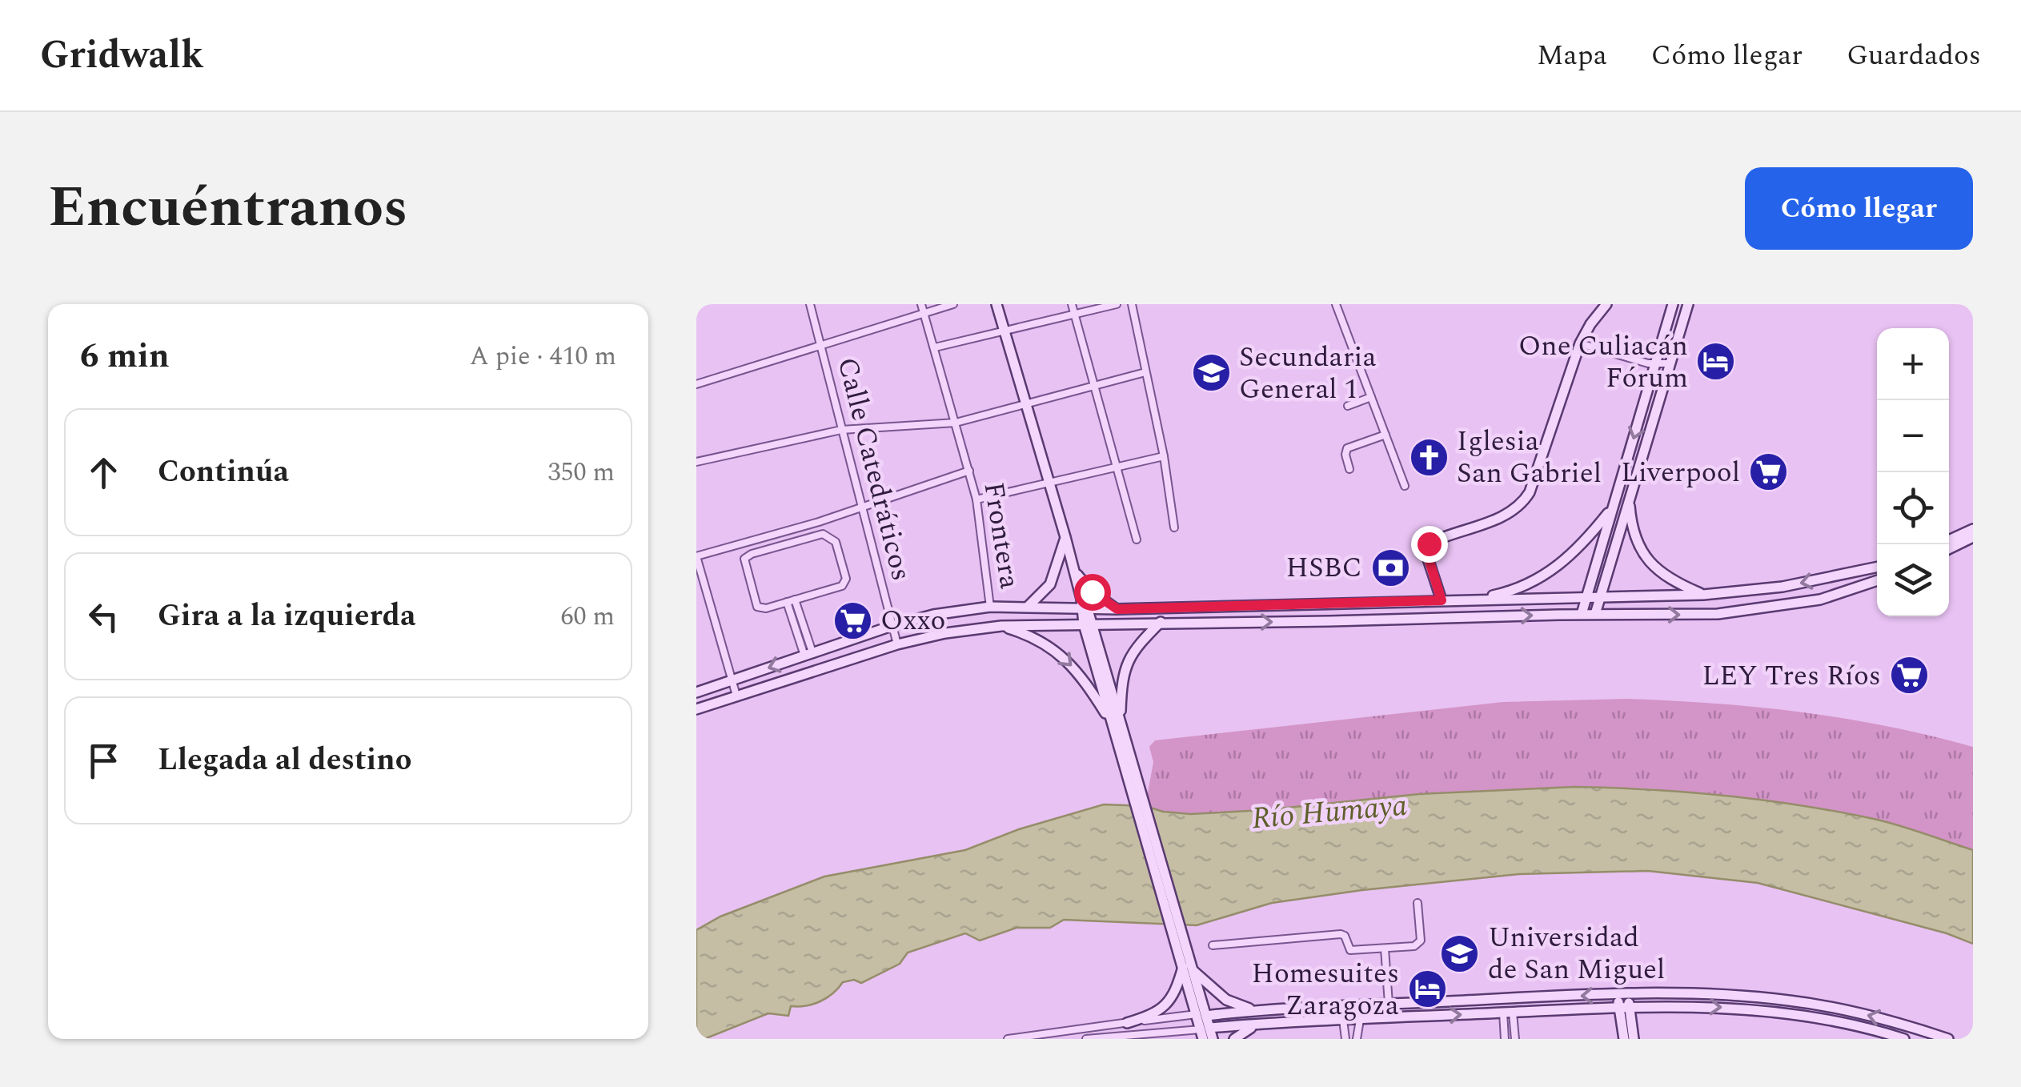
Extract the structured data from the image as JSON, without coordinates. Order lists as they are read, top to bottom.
{
  "streets": {
    "street": ["Calle Catedráticos", "Frontera"]
  },
  "water": ["Río Humaya"],
  "places": {
    "hotel": ["One Culiacán Fórum", "Homesuites Zaragoza"],
    "school or university": ["Secundaria General 1", "Universidad de San Miguel"],
    "church": ["Iglesia San Gabriel"],
    "supermarket": ["Liverpool", "Oxxo", "LEY Tres Ríos"],
    "bank": ["HSBC"]
  },
  "page": {
    "header": "Gridwalk",
    "nav": ["Mapa", "Cómo llegar", "Guardados"],
    "title": "Encuéntranos",
    "buttons": "Cómo llegar",
    "heading": ["6 min", "A pie · 410 m"],
    "map_buttons": ["+", "−"],
    "list": [
      ["Continúa", "350 m"],
      ["Gira a la izquierda", "60 m"],
      "Llegada al destino"
    ]
  }
}
